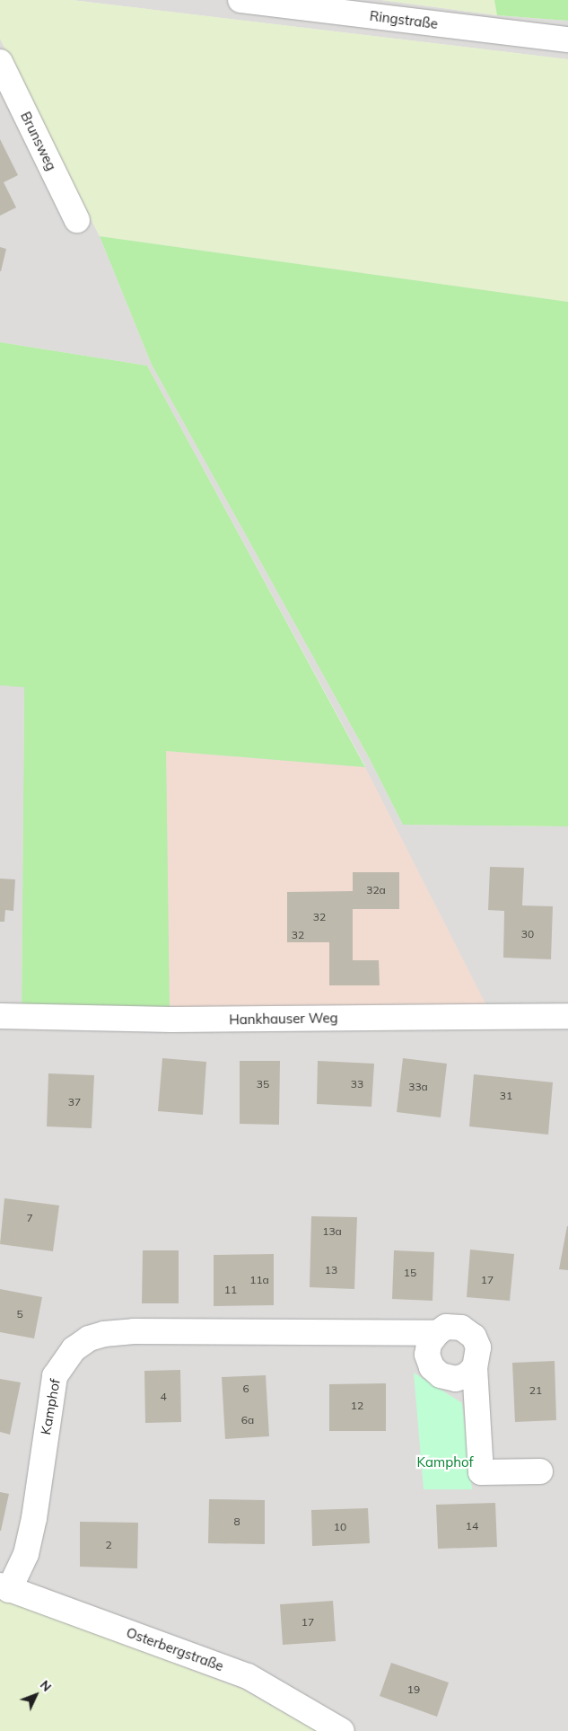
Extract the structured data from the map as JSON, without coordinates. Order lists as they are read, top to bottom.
{
  "streets": {
    "street": [
      "Ringstraße",
      "Brunsweg",
      "Hankhauser Weg",
      "Kamphof",
      "Osterbergstraße"
    ]
  },
  "crossings": [
    ["Kamphof", "Osterbergstraße"]
  ],
  "parks": ["Kamphof"],
  "house_numbers": [
    "32a",
    "32",
    "30",
    "32",
    "35",
    "33",
    "33a",
    "31",
    "37",
    "7",
    "13a",
    "13",
    "15",
    "11a",
    "17",
    "11",
    "5",
    "6",
    "21",
    "4",
    "12",
    "6a",
    "8",
    "14",
    "10",
    "2",
    "17",
    "19"
  ],
  "north": "top right"
}
